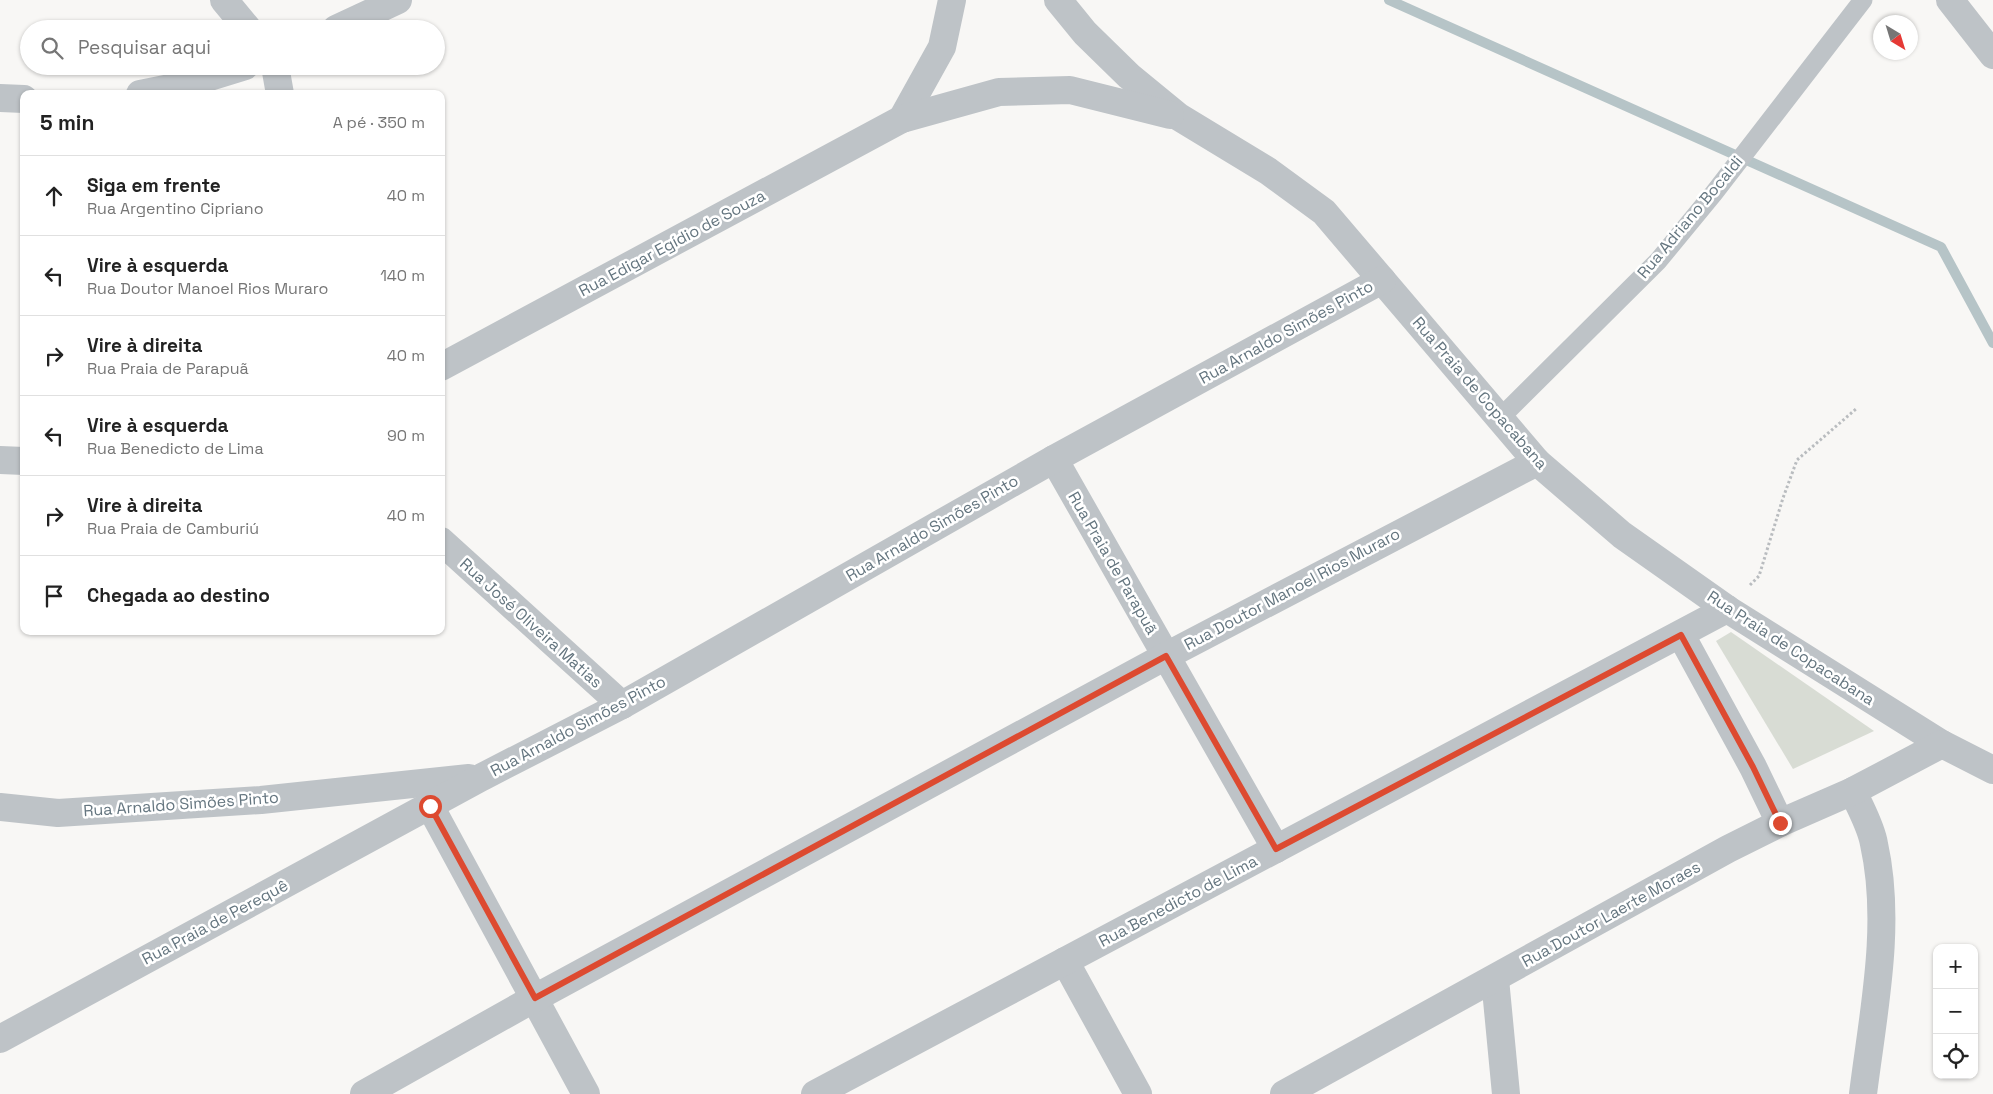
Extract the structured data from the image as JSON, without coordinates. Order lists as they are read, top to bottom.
{
  "streets": {
    "street": [
      "Rua Edigar Egídio de Souza",
      "Rua Arnaldo Simões Pinto",
      "Rua Praia de Copacabana",
      "Rua Praia de Parapuã",
      "Rua Doutor Manoel Rios Muraro",
      "Rua José Oliveira Matias",
      "Rua Benedicto de Lima",
      "Rua Doutor Laerte Moraes",
      "Rua Praia de Perequê"
    ],
    "lane": ["Rua Adriano Bocaldi"]
  },
  "crossings": [
    ["Rua Adriano Bocaldi", "Rua Praia de Copacabana"],
    ["Rua Edigar Egídio de Souza", "Rua Praia de Copacabana"],
    ["Rua Arnaldo Simões Pinto", "Rua Praia de Copacabana"],
    ["Rua Arnaldo Simões Pinto", "Rua Praia de Parapuã"],
    ["Rua Arnaldo Simões Pinto", "Rua José Oliveira Matias"],
    ["Rua Arnaldo Simões Pinto", "Rua Praia de Perequê"],
    ["Rua Praia de Copacabana", "Rua Doutor Manoel Rios Muraro"],
    ["Rua Praia de Copacabana", "Rua Benedicto de Lima"],
    ["Rua Praia de Copacabana", "Rua Doutor Laerte Moraes"],
    ["Rua Praia de Parapuã", "Rua Doutor Manoel Rios Muraro"],
    ["Rua Praia de Parapuã", "Rua Benedicto de Lima"]
  ],
  "north": "bottom right",
  "page": {
    "search": "Pesquisar aqui",
    "heading": ["5 min", "A pé · 350 m"],
    "list": [
      ["Siga em frente", "Rua Argentino Cipriano", "40 m"],
      ["Vire à esquerda", "Rua Doutor Manoel Rios Muraro", "140 m"],
      ["Vire à direita", "Rua Praia de Parapuã", "40 m"],
      ["Vire à esquerda", "Rua Benedicto de Lima", "90 m"],
      ["Vire à direita", "Rua Praia de Camburiú", "40 m"],
      "Chegada ao destino"
    ],
    "map_buttons": ["+", "−"]
  }
}
